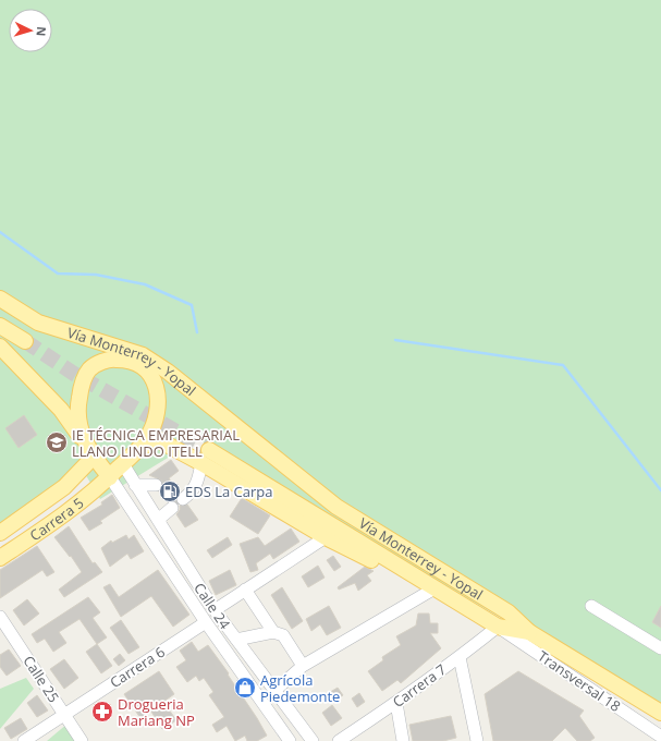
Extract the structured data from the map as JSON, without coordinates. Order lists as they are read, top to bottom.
{
  "streets": {
    "main road": ["Vía Monterrey - Yopal", "Carrera 5"],
    "street": [
      "Calle 24",
      "Carrera 6",
      "Calle 25",
      "Transversal 18",
      "Carrera 7"
    ]
  },
  "crossings": [
    ["Vía Monterrey - Yopal", "Transversal 18"],
    ["Vía Monterrey - Yopal", "Carrera 7"],
    ["Carrera 5", "Calle 24"],
    ["Calle 24", "Carrera 6"],
    ["Carrera 6", "Calle 25"],
    ["Transversal 18", "Carrera 7"]
  ],
  "places": {
    "school or university": ["IE TÉCNICA EMPRESARIAL LLANO LINDO ITELL"],
    "fuel station": ["EDS La Carpa"],
    "shop": ["Agrícola Piedemonte"],
    "pharmacy": ["Drogueria Mariang NP"]
  },
  "north": "right"
}
